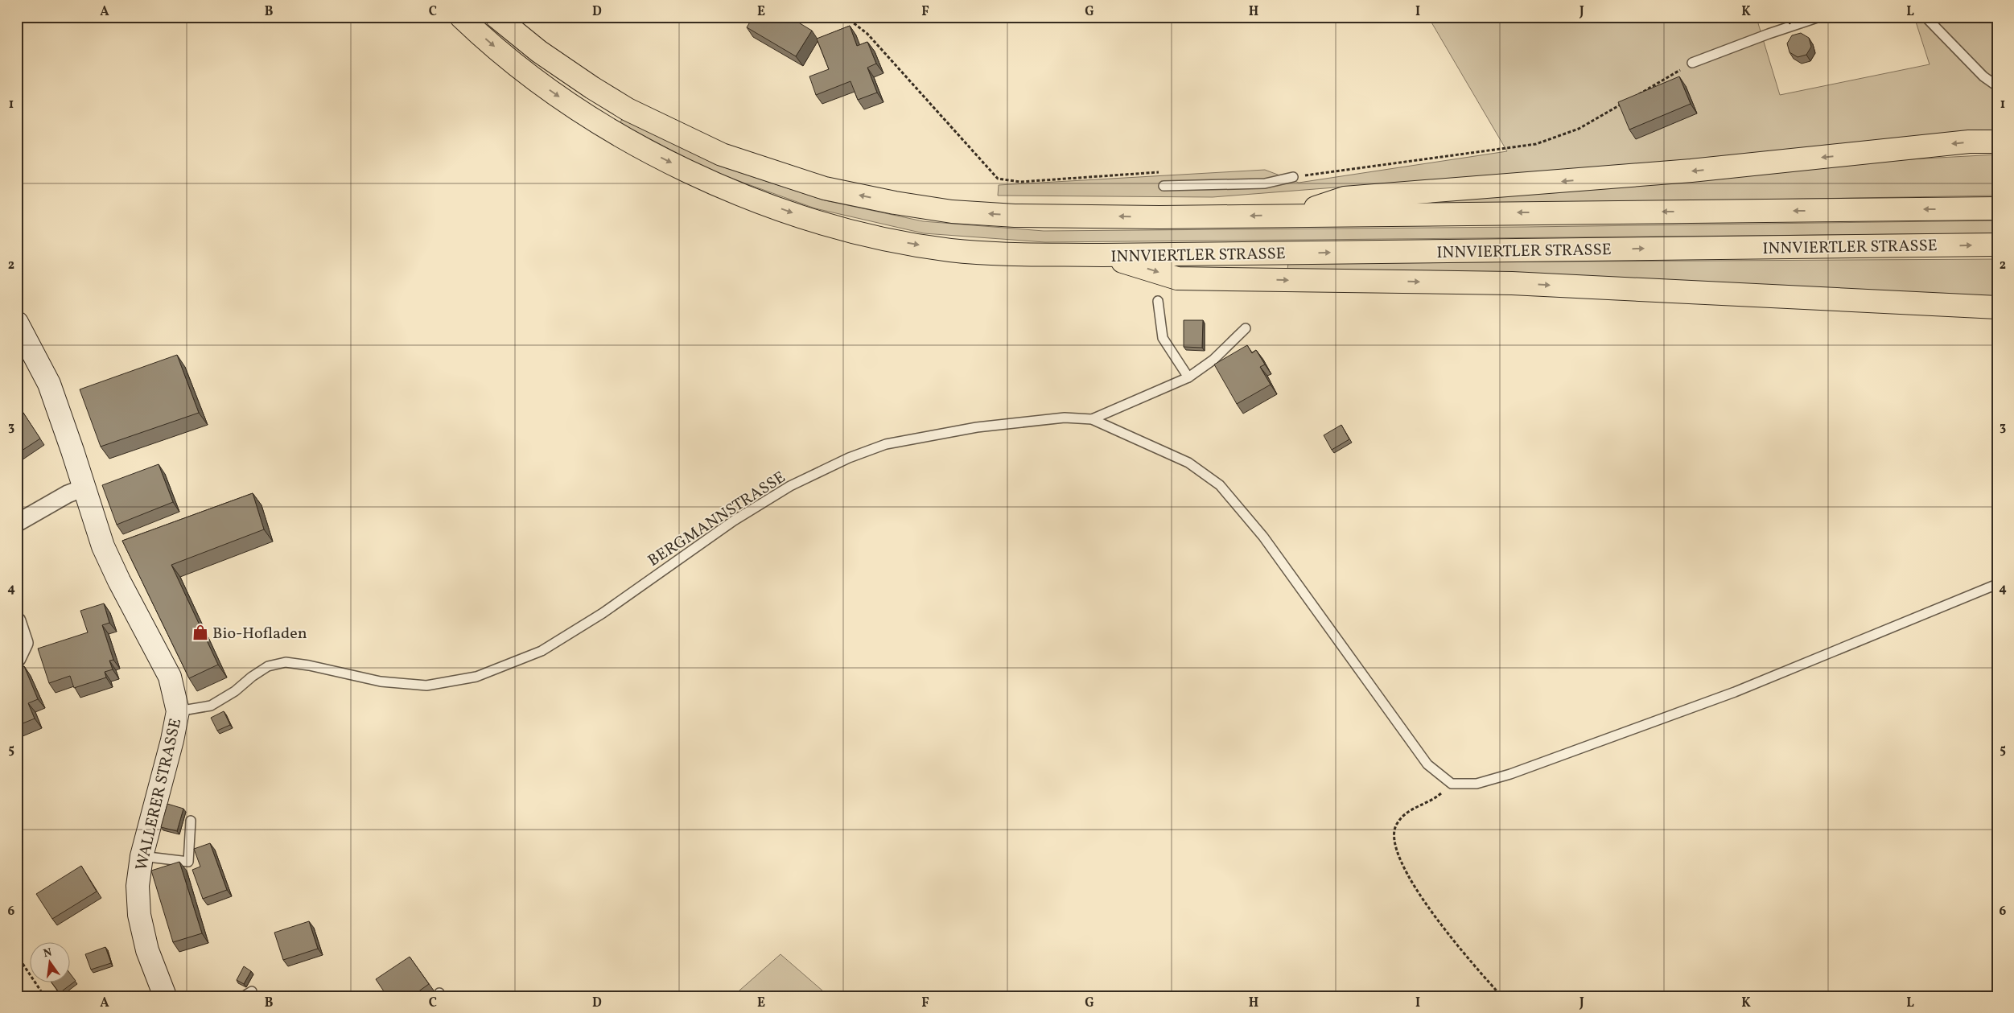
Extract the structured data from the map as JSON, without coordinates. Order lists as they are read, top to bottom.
{
  "streets": {
    "main road": ["INNVIERTLER STRASSE"],
    "street": ["WALLERER STRASSE"],
    "lane": ["BERGMANNSTRASSE"]
  },
  "crossings": [
    ["BERGMANNSTRASSE", "WALLERER STRASSE"]
  ],
  "places": {
    "shop": ["Bio-Hofladen"]
  },
  "north": "top",
  "grid": {
    "columns": [
      "A",
      "B",
      "C",
      "D",
      "E",
      "F",
      "G",
      "H",
      "I",
      "J",
      "K",
      "L"
    ],
    "rows": [
      "1",
      "2",
      "3",
      "4",
      "5",
      "6"
    ]
  }
}
